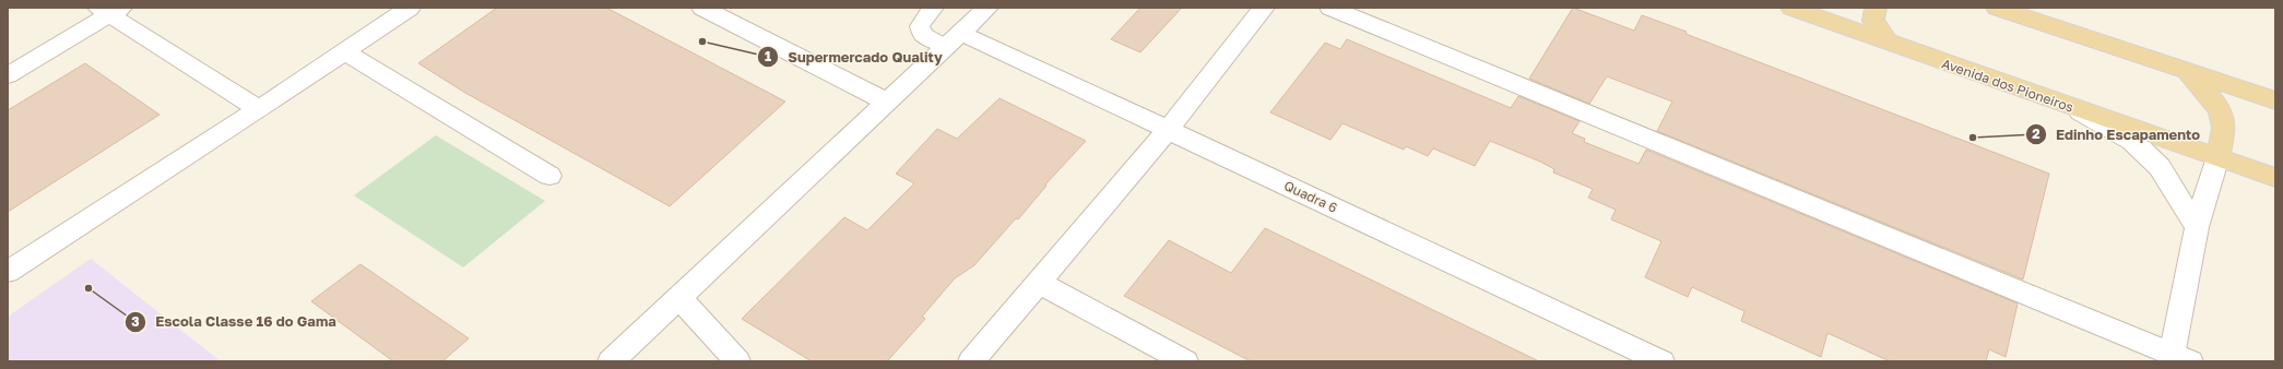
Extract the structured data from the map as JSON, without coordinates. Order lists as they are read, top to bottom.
{
  "streets": {
    "main road": ["Avenida dos Pioneiros"],
    "street": ["Quadra 6"]
  },
  "places": ["Supermercado Quality", "Edinho Escapamento", "Escola Classe 16 do Gama"]
}
